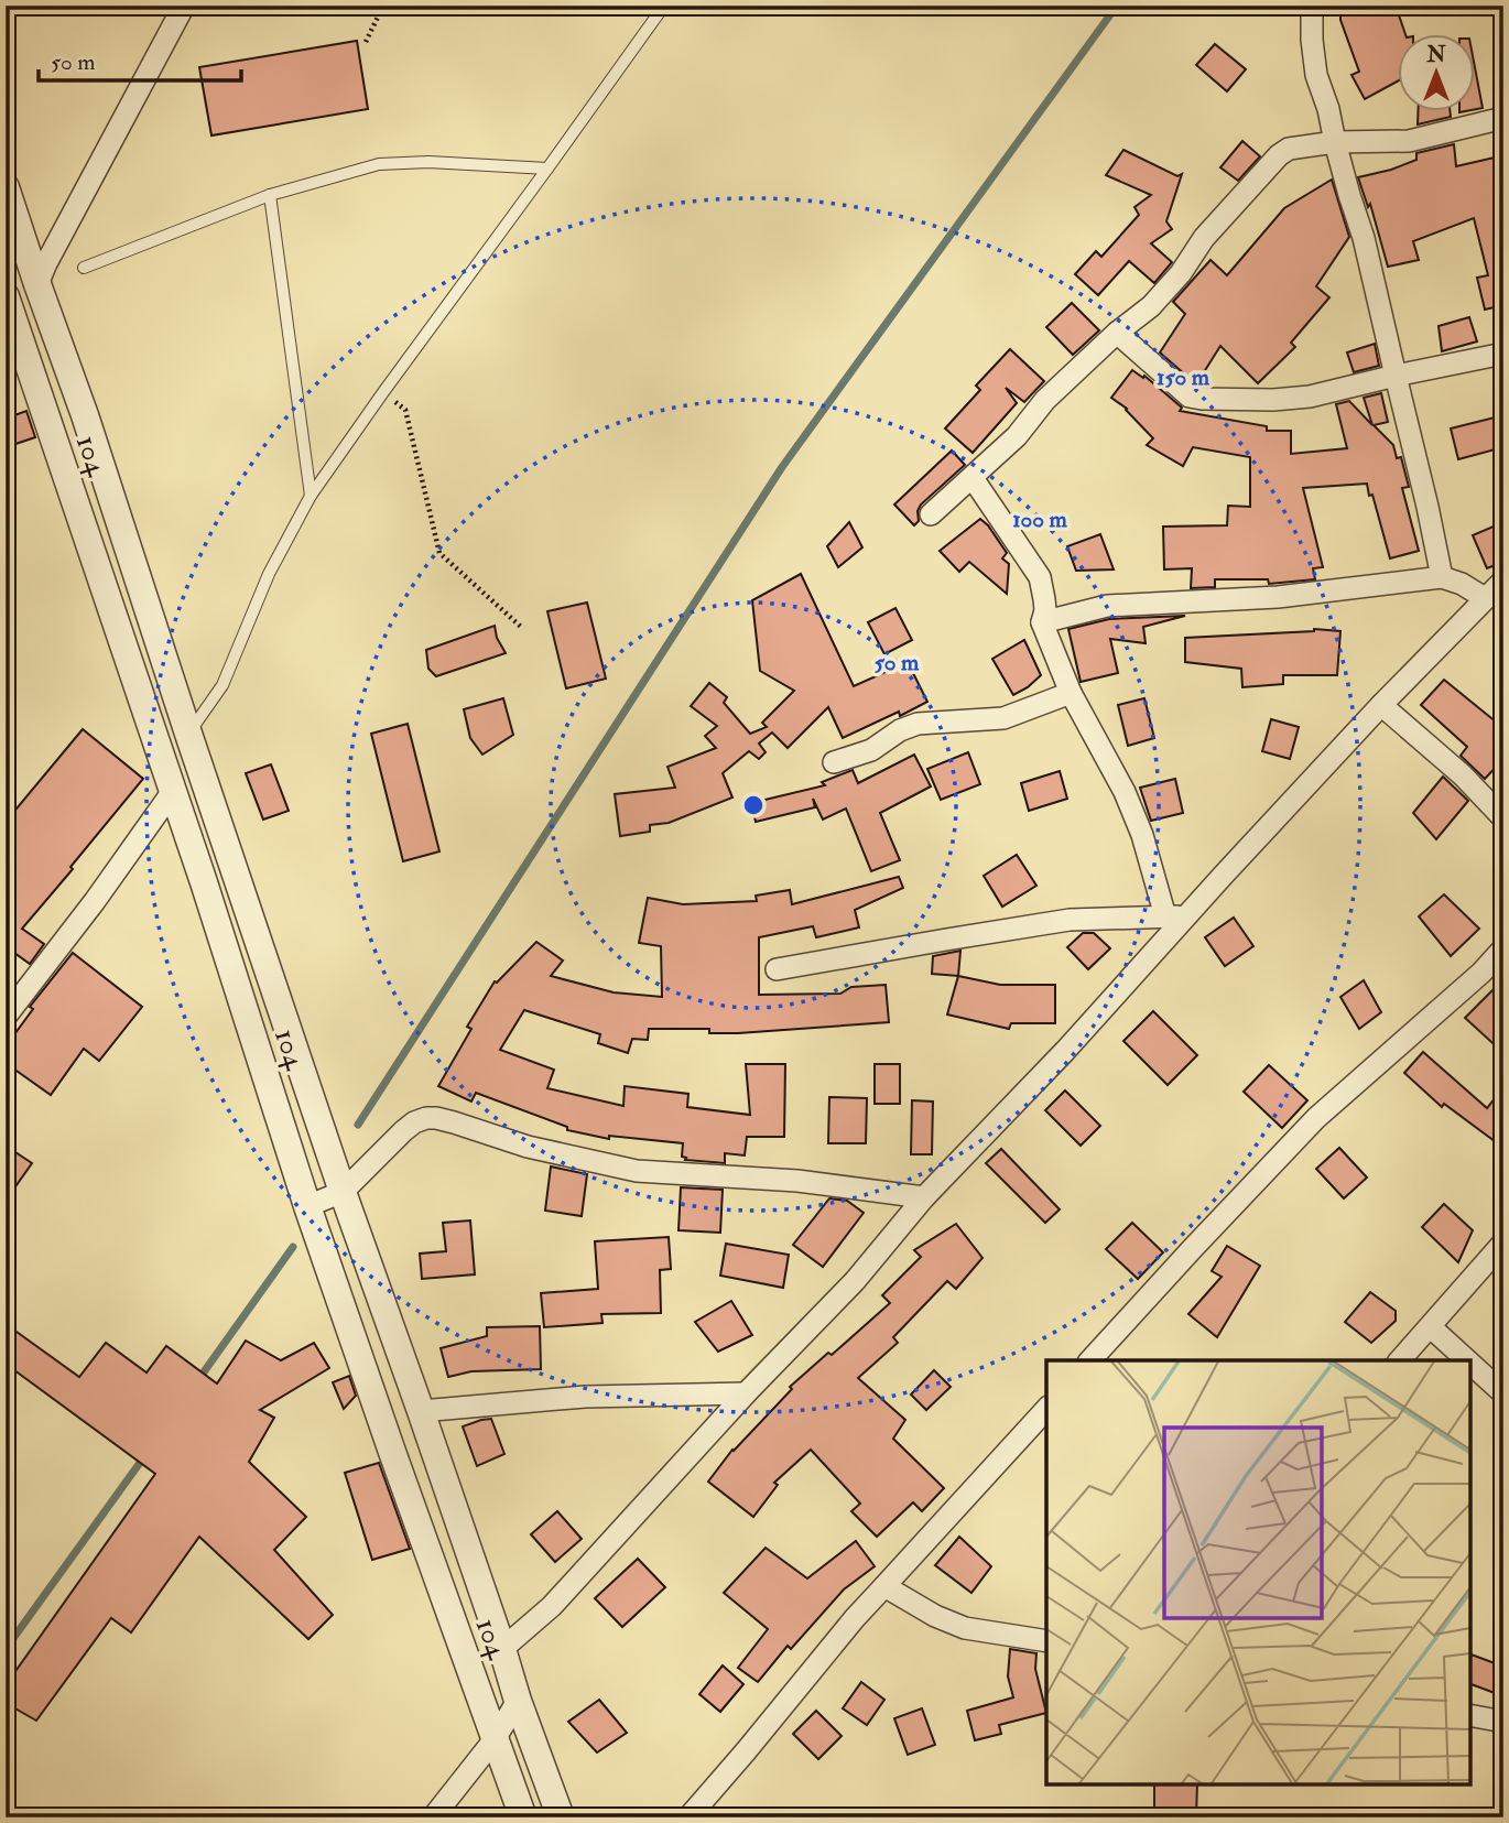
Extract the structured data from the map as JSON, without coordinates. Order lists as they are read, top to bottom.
{
  "streets": {
    "street": ["104"]
  },
  "scale_bar": "50 m",
  "north": "top",
  "rings": ["150 m", "100 m", "50 m"]
}
